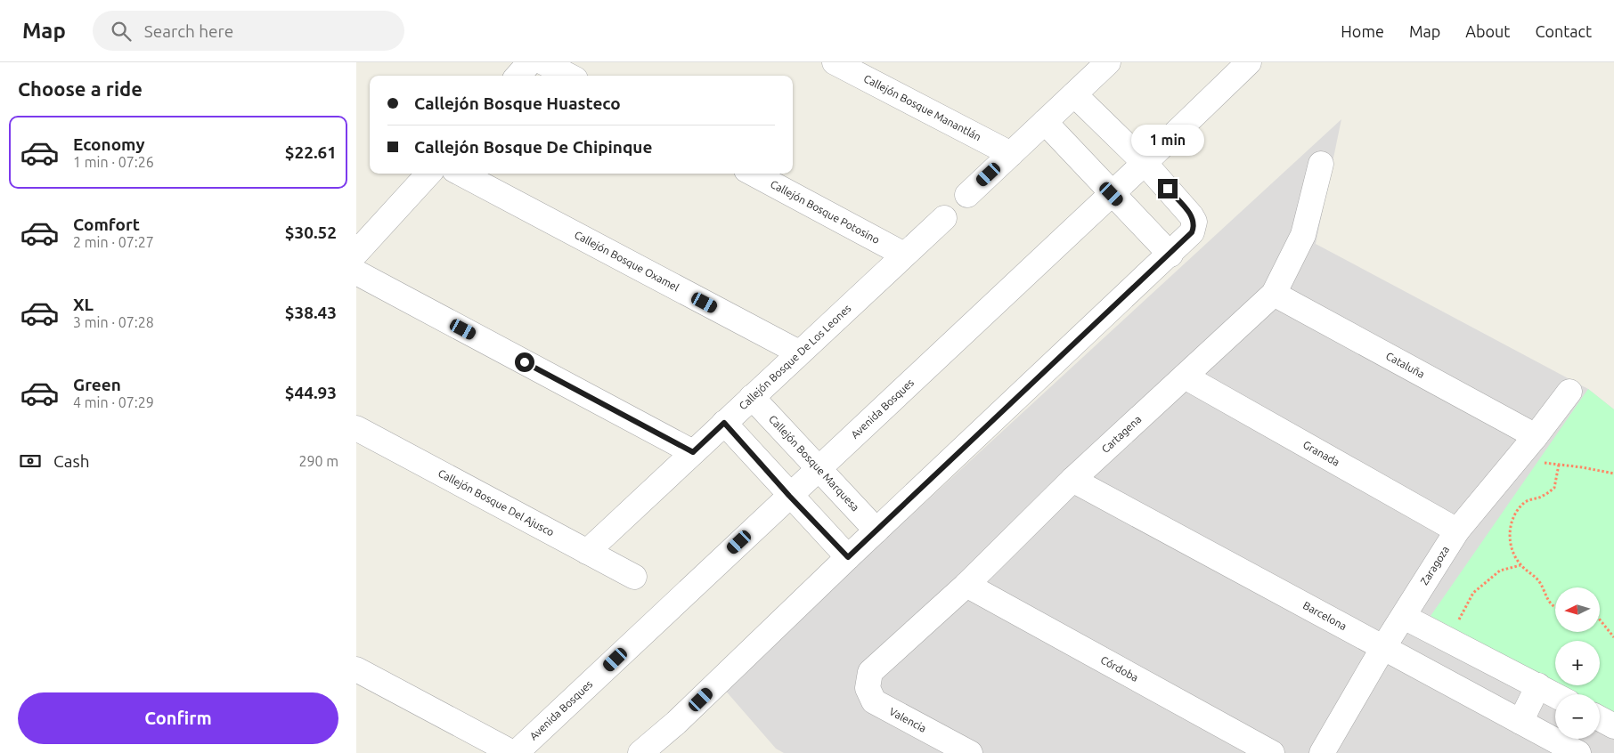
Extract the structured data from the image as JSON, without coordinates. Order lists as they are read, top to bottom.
{
  "streets": {
    "street": [
      "Callejón Bosque Manantlán",
      "Callejón Bosque Potosino",
      "Callejón Bosque Oxamel",
      "Callejón Bosque De Los Leones",
      "Cataluña",
      "Avenida Bosques",
      "Cartagena",
      "Granada",
      "Callejón Bosque Marquesa",
      "Callejón Bosque Del Ajusco",
      "Zaragoza",
      "Barcelona",
      "Córdoba",
      "Valencia"
    ]
  },
  "crossings": [
    ["Callejón Bosque Potosino", "Callejón Bosque De Los Leones"],
    ["Callejón Bosque Oxamel", "Callejón Bosque De Los Leones"],
    ["Callejón Bosque De Los Leones", "Callejón Bosque Marquesa"],
    ["Callejón Bosque De Los Leones", "Callejón Bosque Del Ajusco"],
    ["Cataluña", "Cartagena"],
    ["Cataluña", "Zaragoza"],
    ["Avenida Bosques", "Callejón Bosque Marquesa"],
    ["Cartagena", "Granada"],
    ["Cartagena", "Barcelona"],
    ["Cartagena", "Córdoba"],
    ["Cartagena", "Valencia"],
    ["Granada", "Zaragoza"],
    ["Zaragoza", "Barcelona"]
  ],
  "north": "left",
  "page": {
    "header": "Map",
    "search": "Search here",
    "nav": [
      "Home",
      "Map",
      "About",
      "Contact"
    ],
    "heading": "Choose a ride",
    "banner": ["Callejón Bosque Huasteco", "Callejón Bosque De Chipinque"],
    "list": [
      {
        "name": "Economy",
        "note": "1 min · 07:26",
        "value": "$22.61"
      },
      {
        "name": "Comfort",
        "note": "2 min · 07:27",
        "value": "$30.52"
      },
      {
        "name": "XL",
        "note": "3 min · 07:28",
        "value": "$38.43"
      },
      {
        "name": "Green",
        "note": "4 min · 07:29",
        "value": "$44.93"
      }
    ],
    "bubble": "1 min",
    "pay": ["Cash", "290 m"],
    "map_buttons": ["+", "−"],
    "buttons": "Confirm"
  }
}
